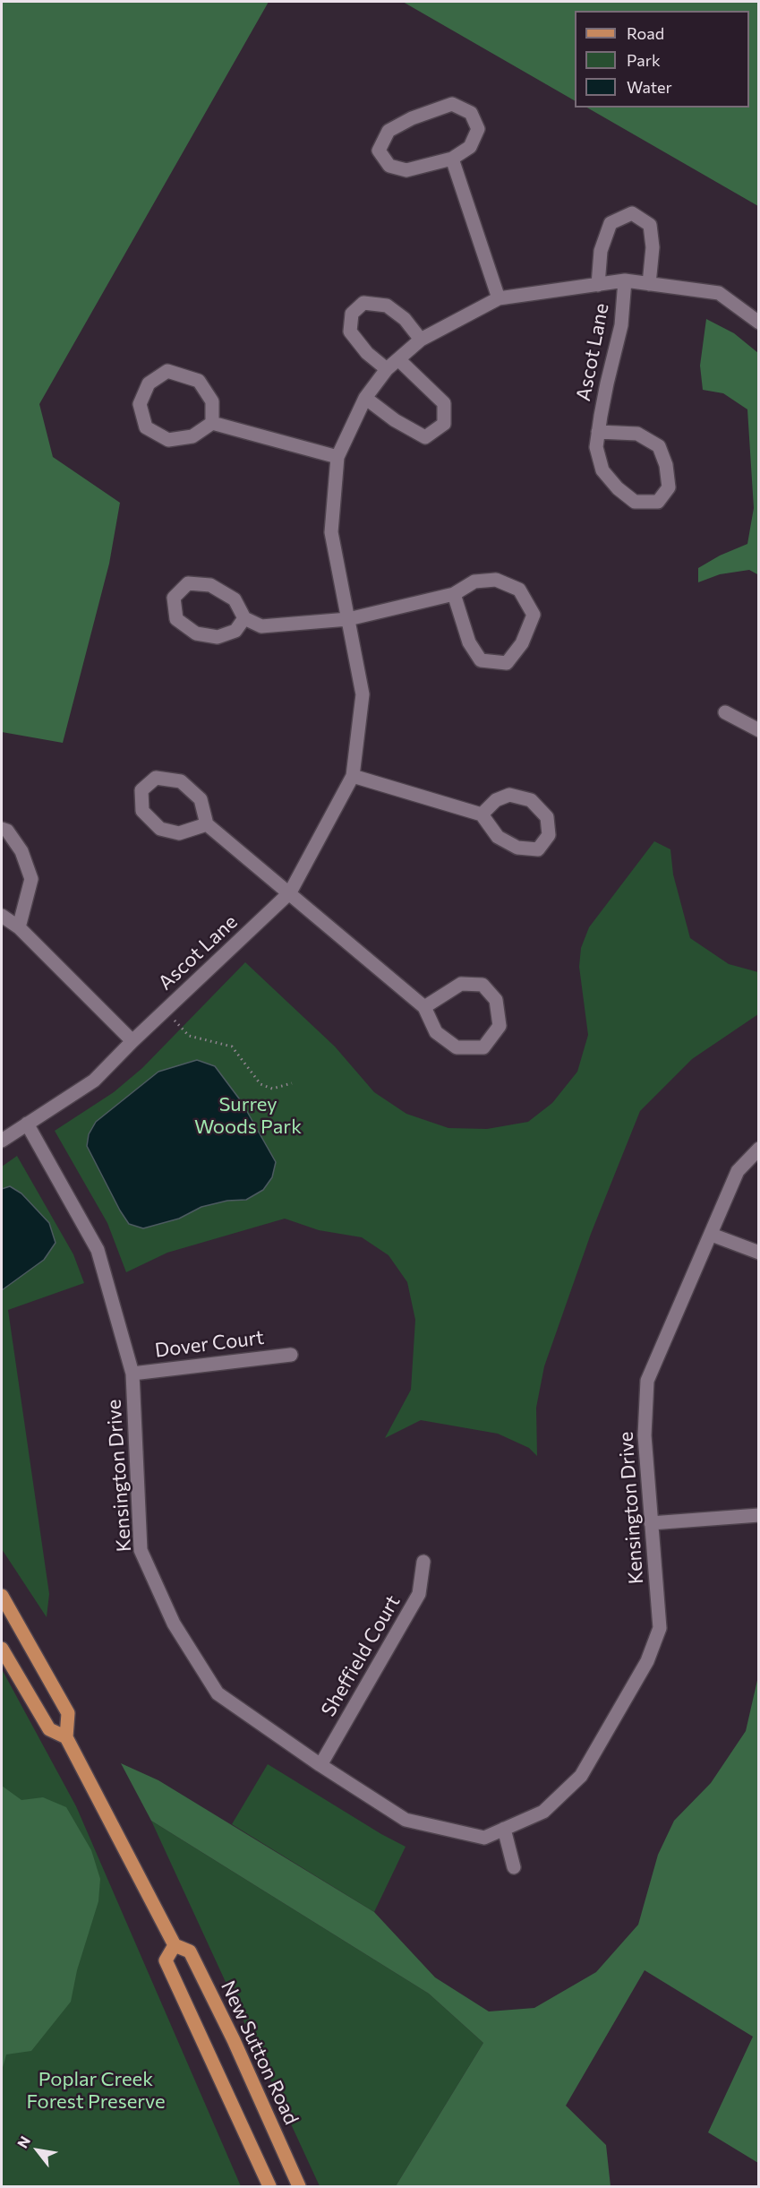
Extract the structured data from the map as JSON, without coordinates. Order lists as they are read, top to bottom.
{
  "streets": {
    "main road": ["New Sutton Road"],
    "street": [
      "Ascot Lane",
      "Dover Court",
      "Kensington Drive",
      "Sheffield Court"
    ]
  },
  "crossings": [
    ["Ascot Lane", "Kensington Drive"],
    ["Dover Court", "Kensington Drive"],
    ["Kensington Drive", "Sheffield Court"]
  ],
  "parks": ["Surrey Woods Park", "Poplar Creek Forest Preserve"],
  "legend": ["Road", "Park", "Water"],
  "north": "top left"
}
